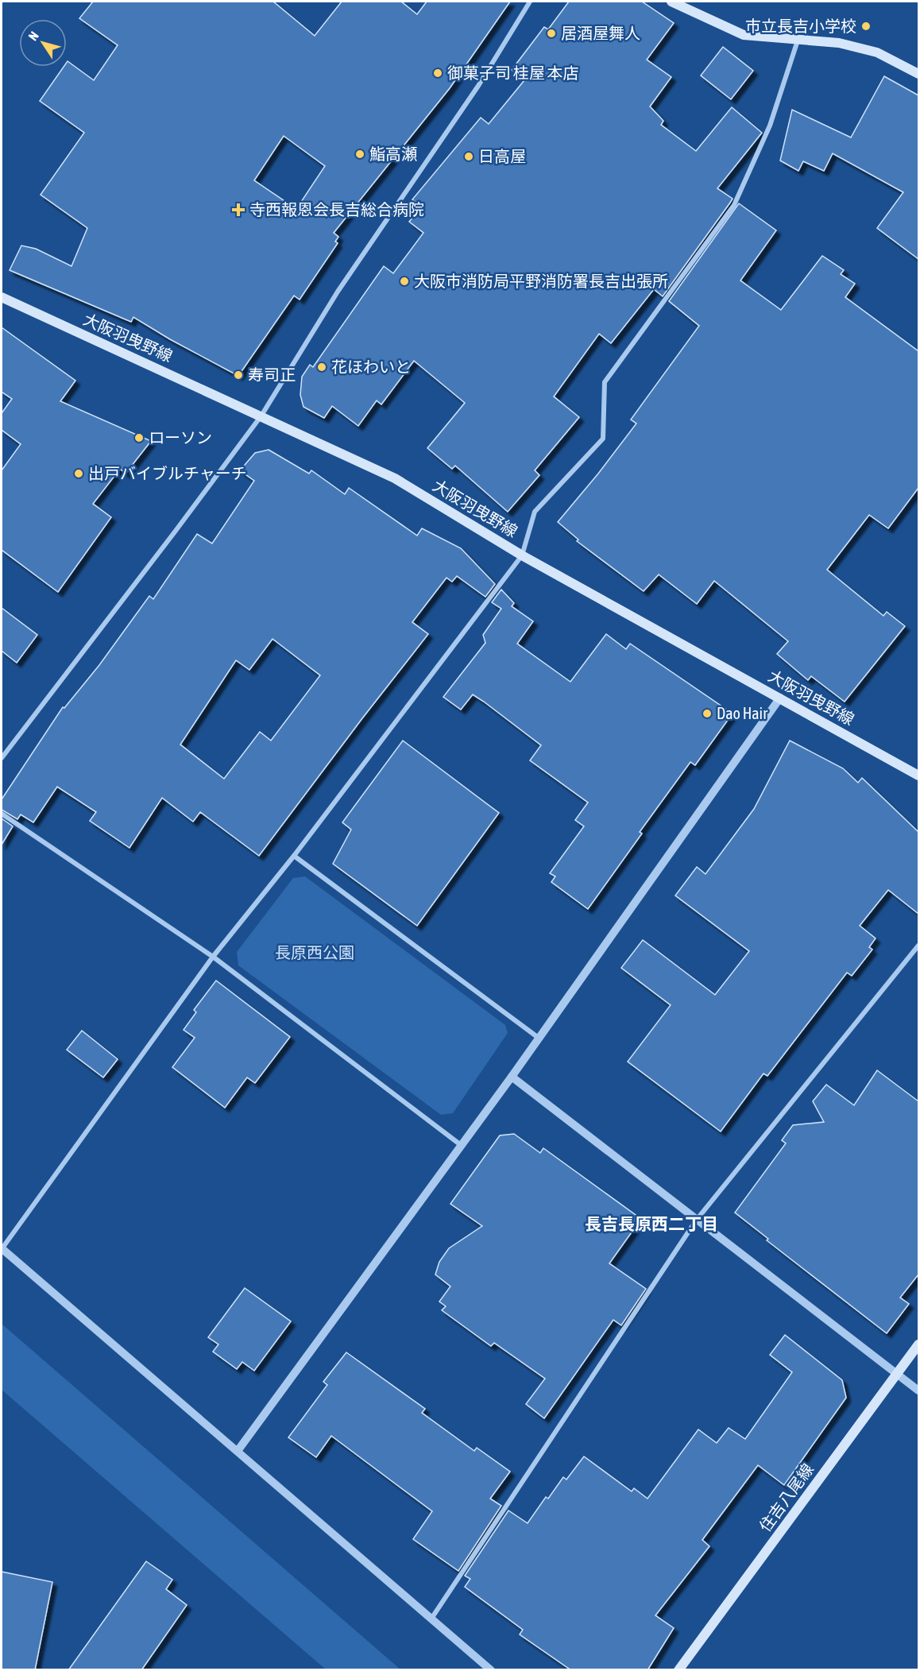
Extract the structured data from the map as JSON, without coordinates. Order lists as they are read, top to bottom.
{
  "streets": {
    "main road": ["大阪羽曳野線", "住吉八尾線"]
  },
  "districts": ["長吉長原西二丁目"],
  "parks": ["長原西公園"],
  "places": {
    "other": [
      "市立長吉小学校",
      "居酒屋舞人",
      "御菓子司 桂屋 本店",
      "鮨高瀬",
      "日高屋",
      "大阪市消防局平野消防署長吉出張所",
      "花ほわいと",
      "寿司正",
      "ローソン",
      "出戸バイブルチャーチ",
      "Dao Hair"
    ],
    "health": ["寺西報恩会長吉総合病院"]
  },
  "north": "top left"
}
